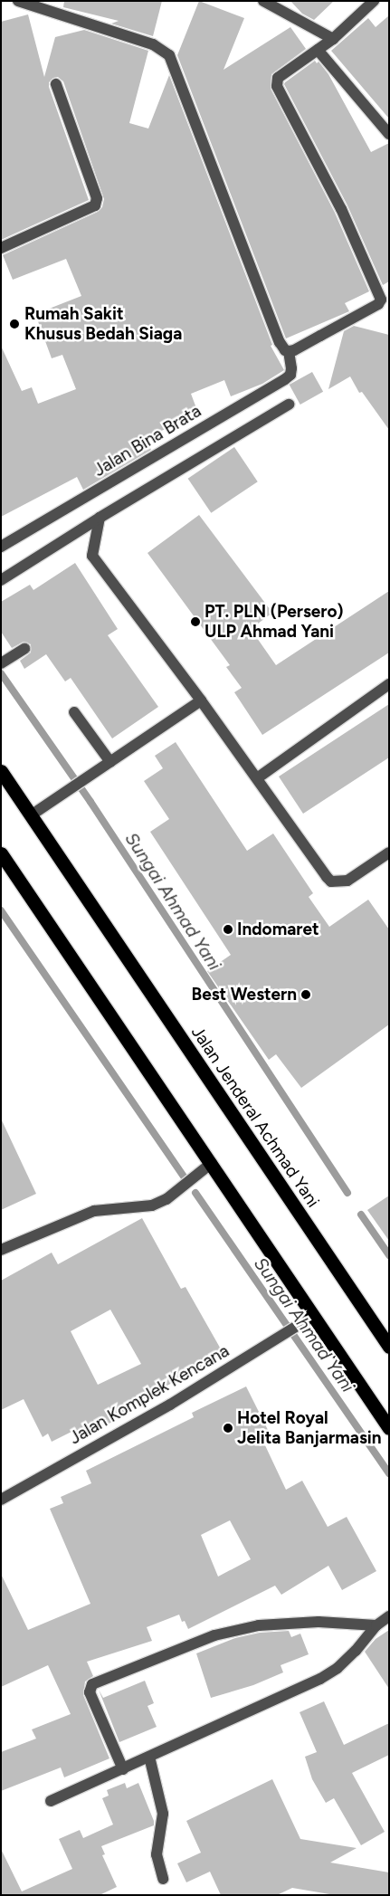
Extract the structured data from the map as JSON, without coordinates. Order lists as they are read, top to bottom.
{
  "streets": {
    "highway": ["Jalan Jenderal Achmad Yani"],
    "street": ["Jalan Bina Brata", "Jalan Komplek Kencana"]
  },
  "water": ["Sungai Ahmad Yani"],
  "places": [
    "Rumah Sakit Khusus Bedah Siaga",
    "PT. PLN (Persero) ULP Ahmad Yani",
    "Indomaret",
    "Best Western",
    "Hotel Royal Jelita Banjarmasin"
  ]
}
